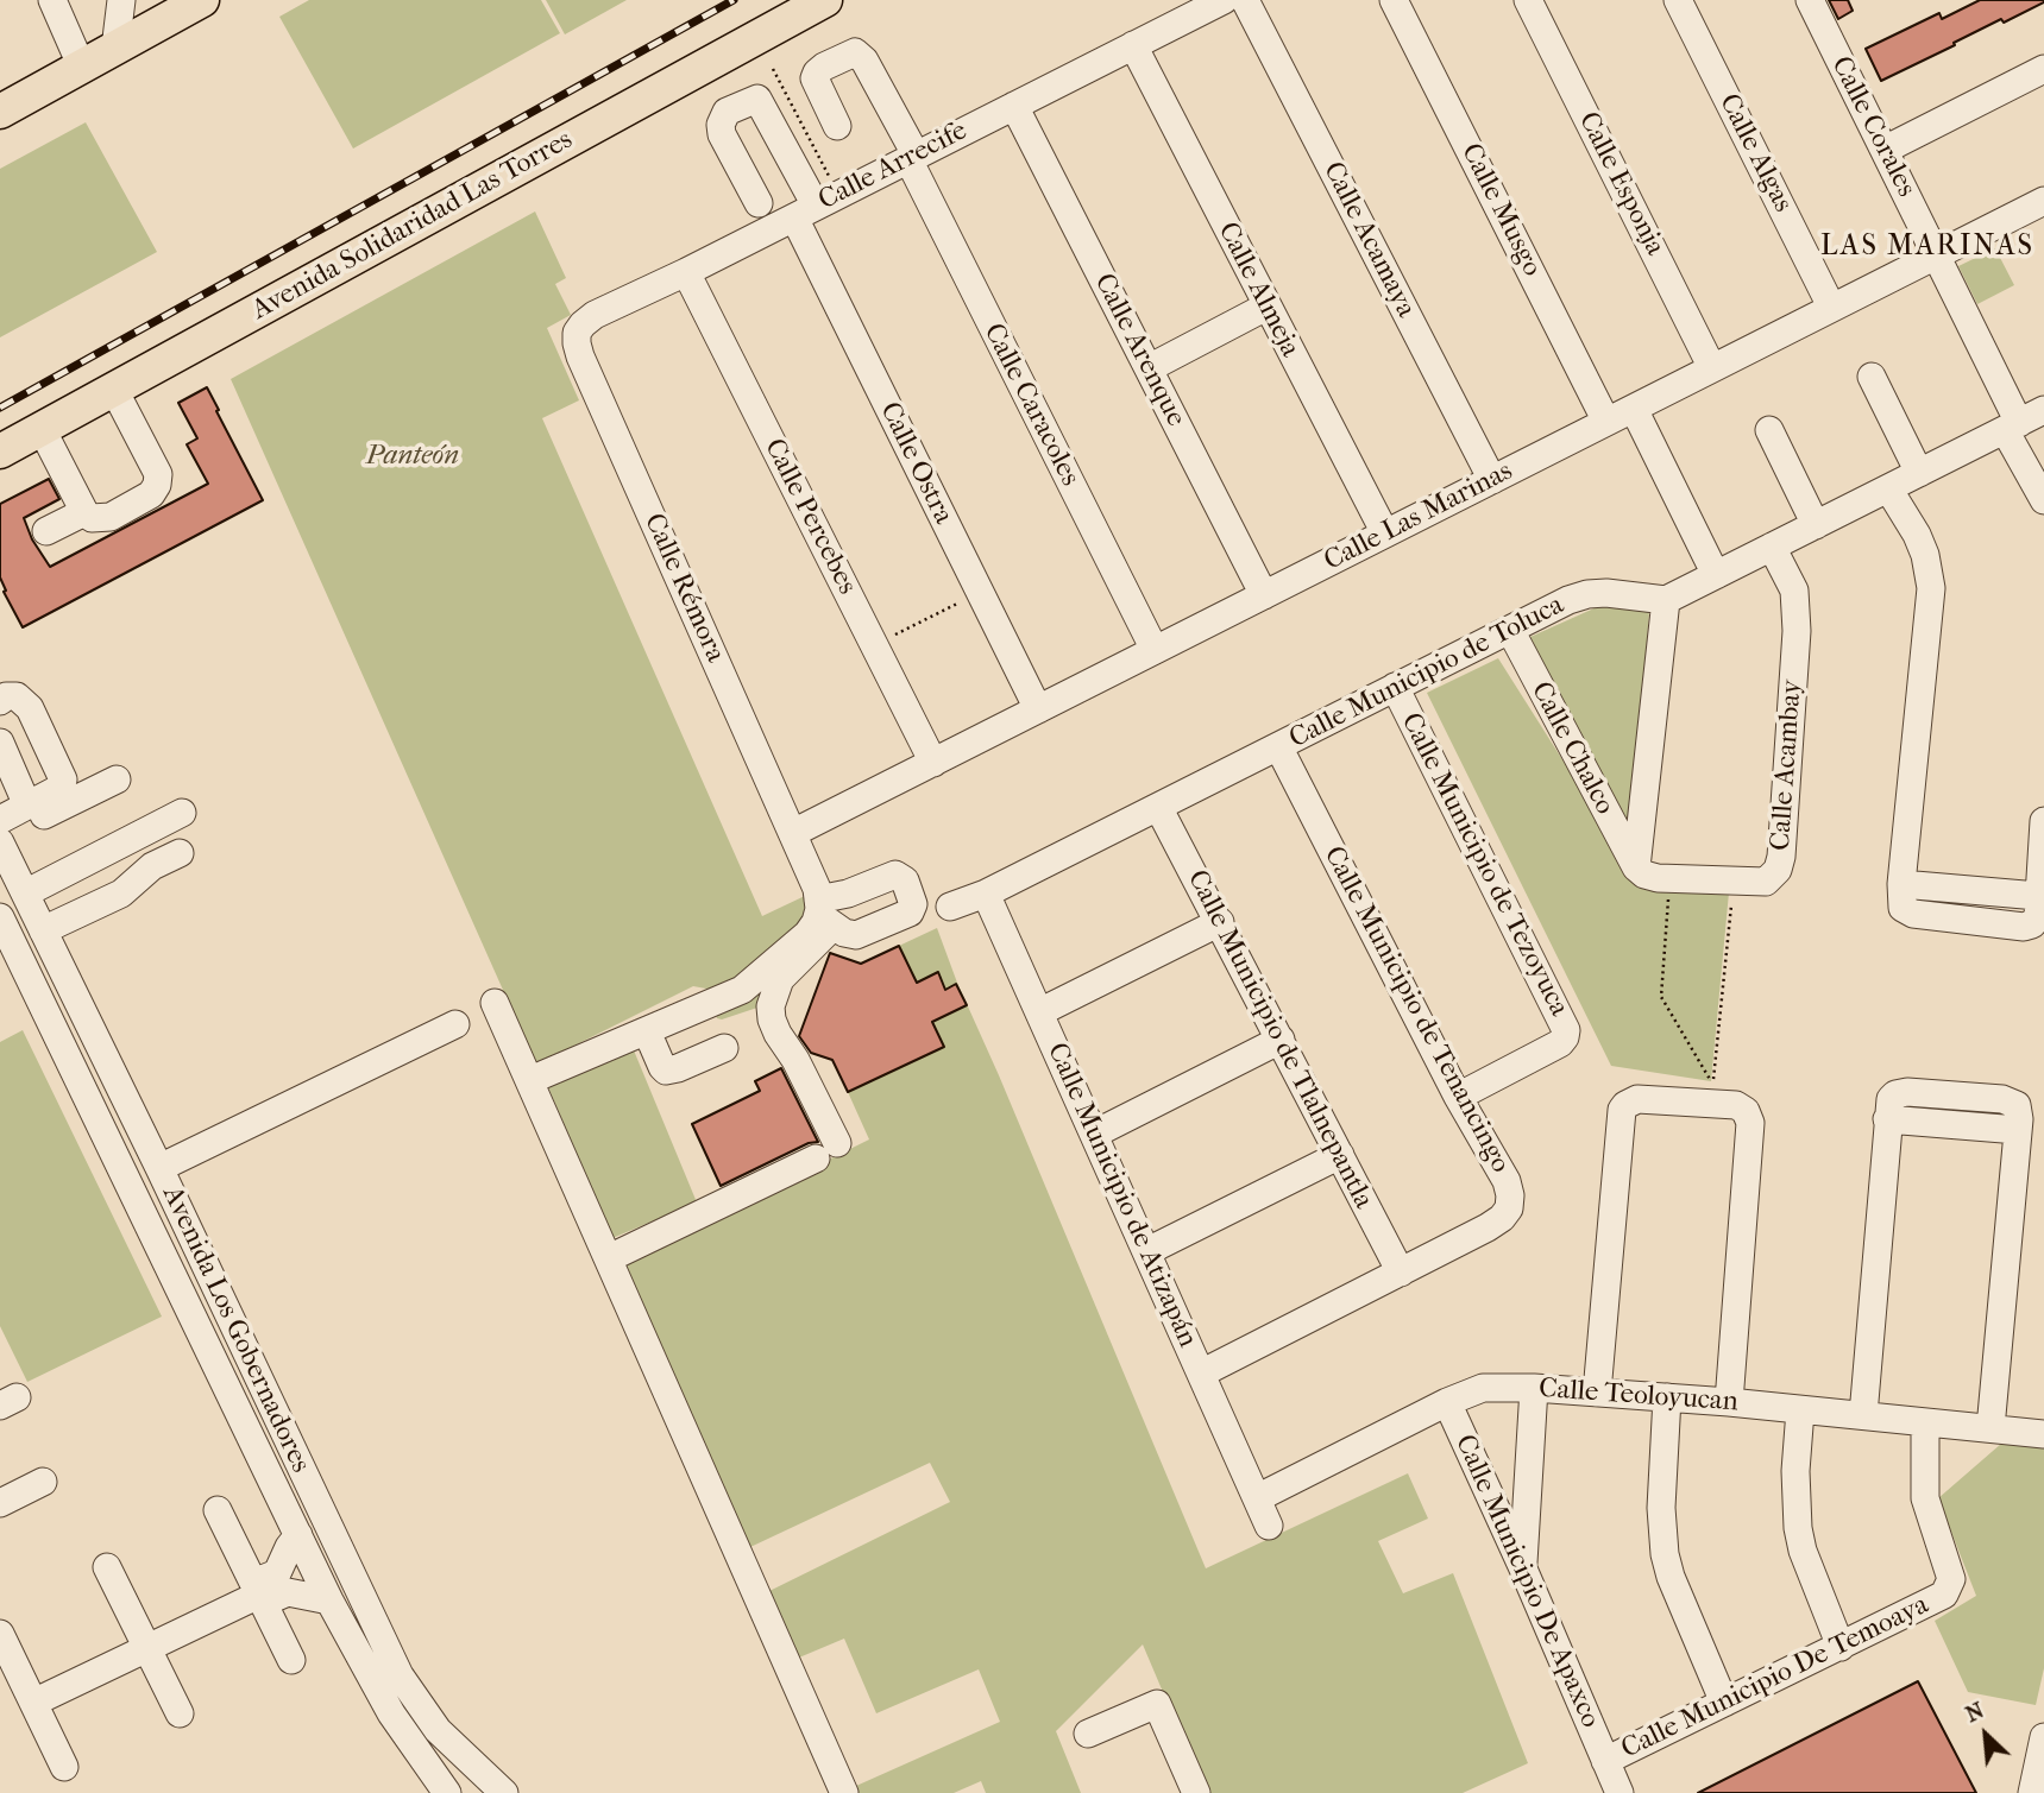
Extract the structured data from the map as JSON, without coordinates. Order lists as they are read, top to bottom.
{
  "streets": {
    "main road": ["Avenida Solidaridad Las Torres"],
    "street": [
      "Calle Corales",
      "Calle Algas",
      "Calle Arrecife",
      "Calle Esponja",
      "Calle Musgo",
      "Calle Acamaya",
      "Calle Almeja",
      "Calle Arenque",
      "Calle Caracoles",
      "Calle Ostra",
      "Calle Percebes",
      "Calle Las Marinas",
      "Calle Rémora",
      "Calle Municipio de Toluca",
      "Calle Chalco",
      "Calle Acambay",
      "Calle Municipio de Tezoyuca",
      "Calle Municipio de Tenancingo",
      "Calle Municipio de Tlalnepantla",
      "Calle Municipio de Atizapán",
      "Avenida Los Gobernadores",
      "Calle Teoloyucan",
      "Calle Municipio De Apaxco",
      "Calle Municipio De Temoaya"
    ]
  },
  "crossings": [
    ["Calle Corales", "Calle Las Marinas"],
    ["Calle Algas", "Calle Las Marinas"],
    ["Calle Arrecife", "Calle Almeja"],
    ["Calle Arrecife", "Calle Arenque"],
    ["Calle Arrecife", "Calle Caracoles"],
    ["Calle Arrecife", "Calle Ostra"],
    ["Calle Arrecife", "Calle Percebes"],
    ["Calle Arrecife", "Calle Rémora"],
    ["Calle Esponja", "Calle Las Marinas"],
    ["Calle Musgo", "Calle Las Marinas"],
    ["Calle Acamaya", "Calle Las Marinas"],
    ["Calle Almeja", "Calle Las Marinas"],
    ["Calle Arenque", "Calle Las Marinas"],
    ["Calle Caracoles", "Calle Las Marinas"],
    ["Calle Ostra", "Calle Las Marinas"],
    ["Calle Percebes", "Calle Las Marinas"],
    ["Calle Las Marinas", "Calle Rémora"],
    ["Calle Municipio de Toluca", "Calle Chalco"],
    ["Calle Municipio de Toluca", "Calle Municipio de Tezoyuca"],
    ["Calle Municipio de Toluca", "Calle Municipio de Tenancingo"],
    ["Calle Municipio de Toluca", "Calle Municipio de Tlalnepantla"],
    ["Calle Municipio de Toluca", "Calle Municipio de Atizapán"],
    ["Calle Chalco", "Calle Acambay"],
    ["Calle Municipio de Tezoyuca", "Calle Municipio de Tenancingo"],
    ["Calle Municipio de Tenancingo", "Calle Municipio de Tlalnepantla"],
    ["Calle Municipio de Atizapán", "Calle Teoloyucan"],
    ["Calle Teoloyucan", "Calle Municipio De Apaxco"],
    ["Calle Teoloyucan", "Calle Municipio De Temoaya"],
    ["Calle Municipio De Apaxco", "Calle Municipio De Temoaya"]
  ],
  "districts": ["LAS MARINAS"],
  "parks": ["Panteón"],
  "north": "top left"
}
